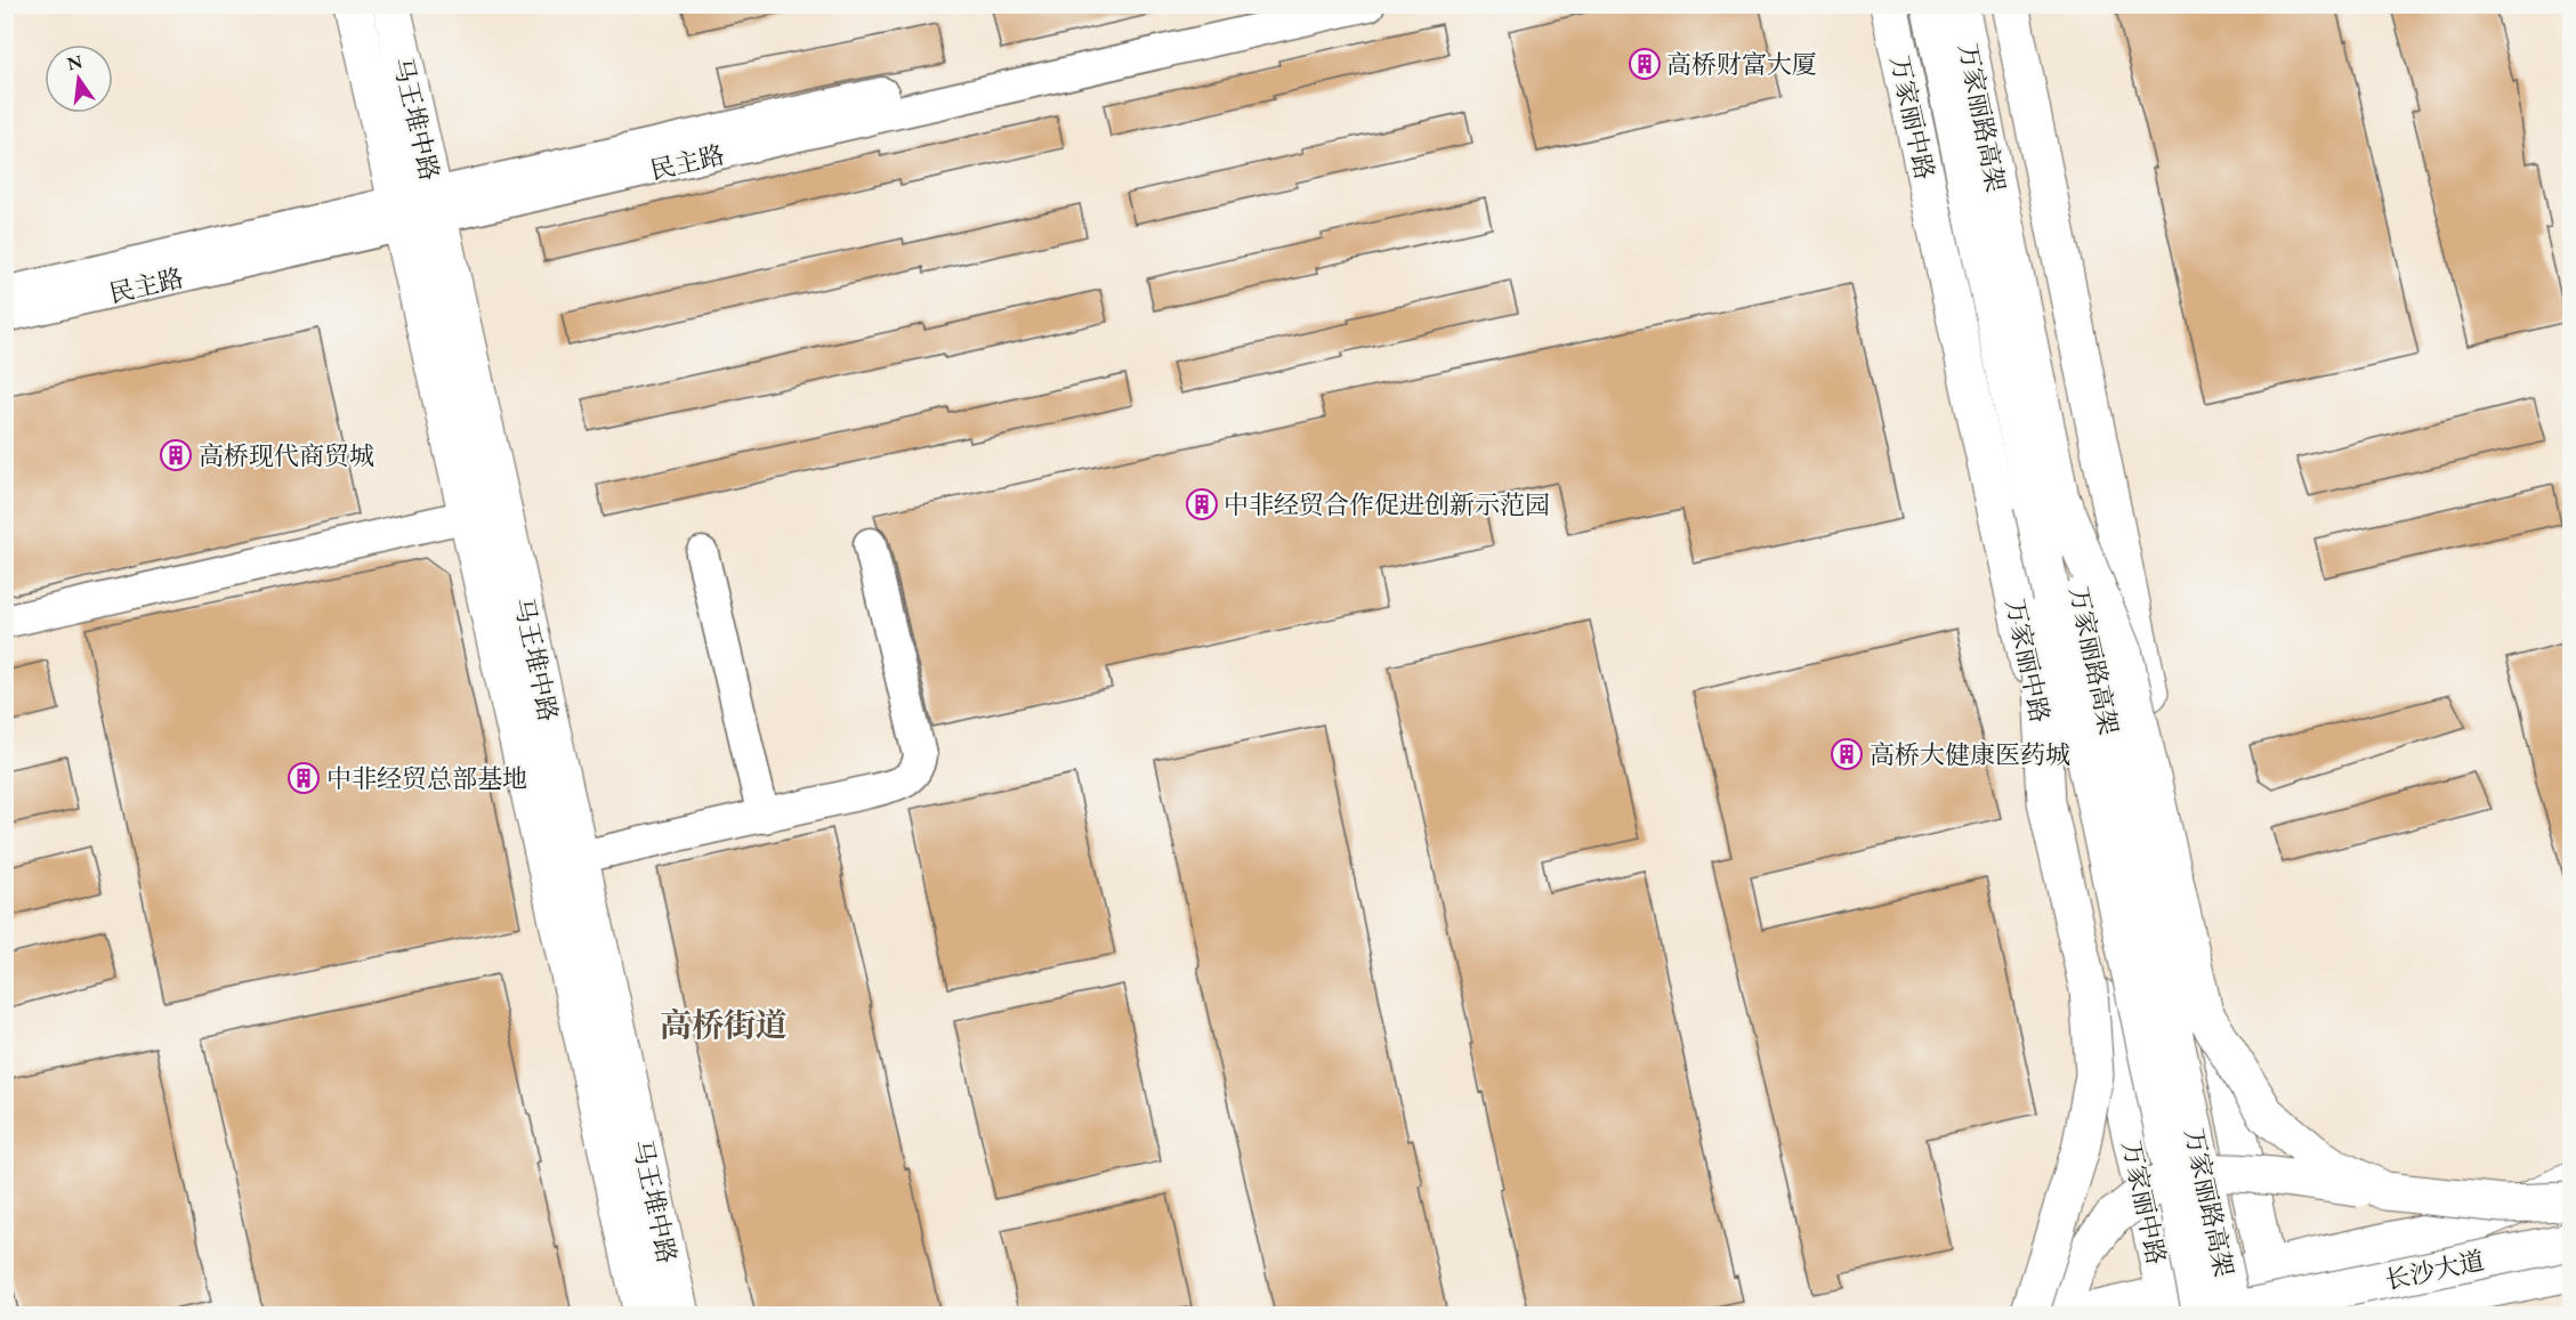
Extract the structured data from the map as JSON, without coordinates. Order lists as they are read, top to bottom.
{
  "streets": {
    "main road": [
      "万家丽中路",
      "万家丽路高架",
      "马王堆中路",
      "长沙大道"
    ],
    "street": ["民主路"]
  },
  "crossings": [
    ["马王堆中路", "民主路"]
  ],
  "districts": ["高桥街道"],
  "places": {
    "building": [
      "高桥财富大厦",
      "高桥现代商贸城",
      "中非经贸合作促进创新示范园",
      "高桥大健康医药城",
      "中非经贸总部基地"
    ]
  },
  "north": "top"
}
